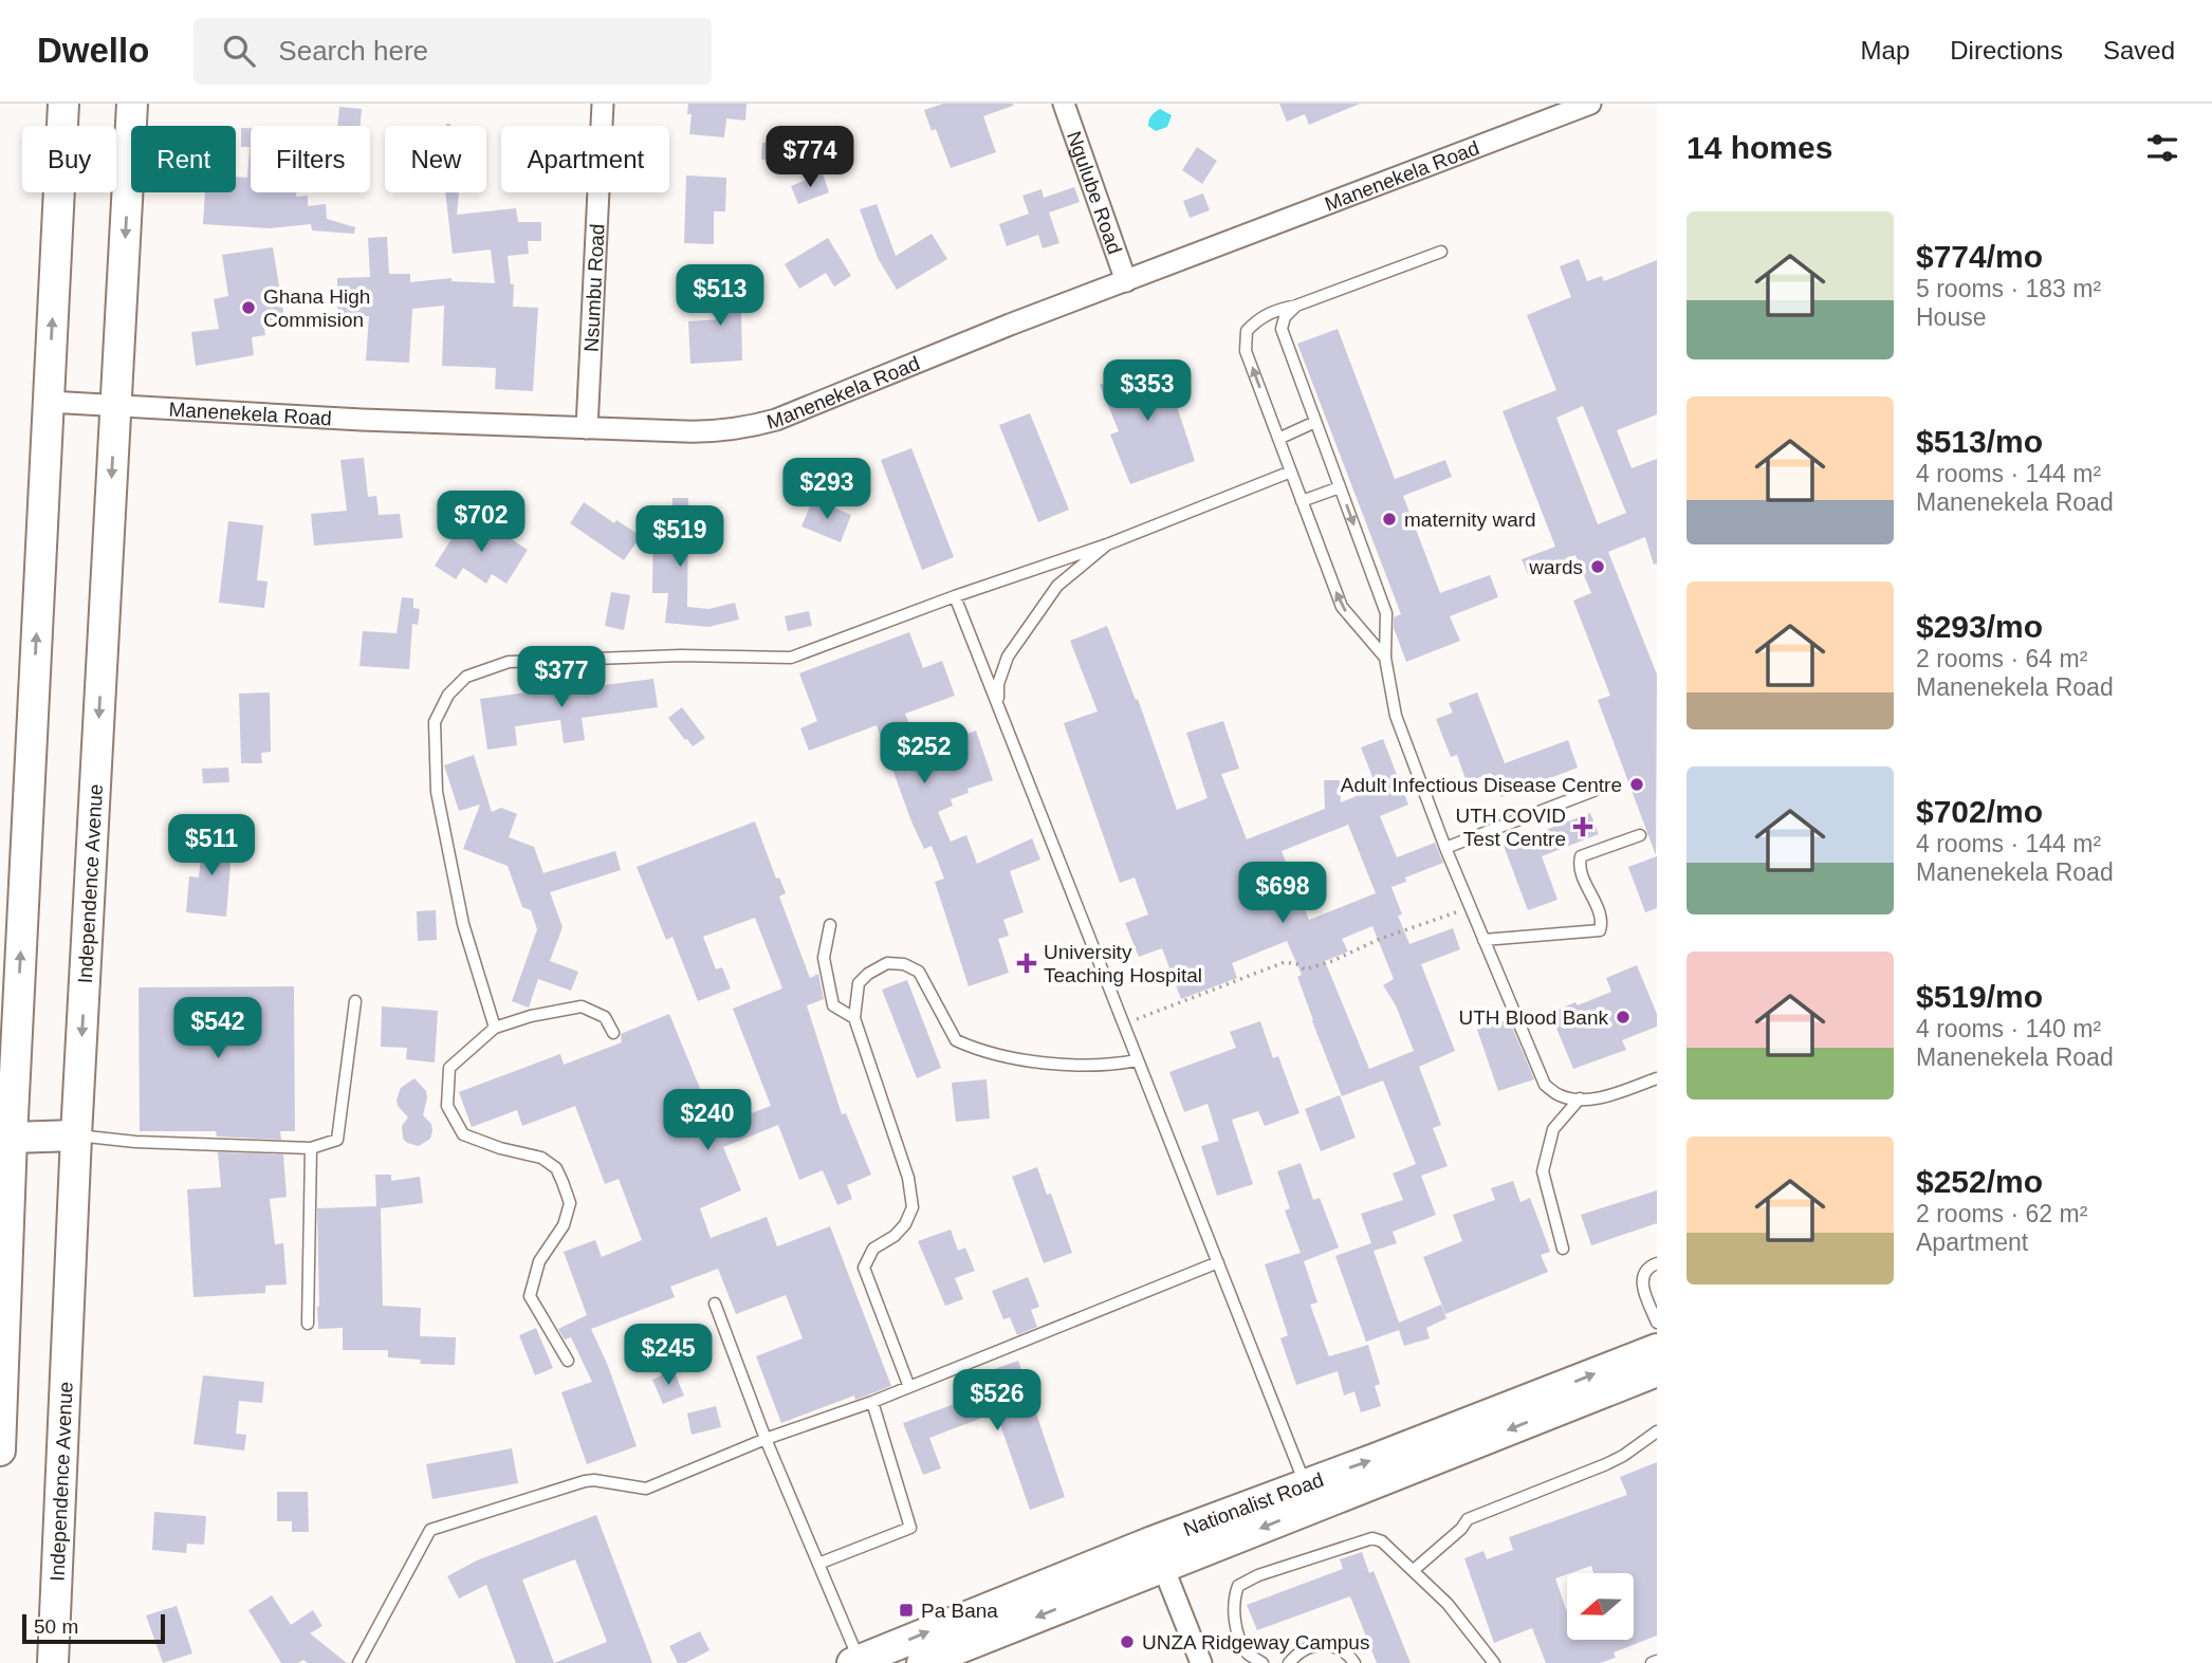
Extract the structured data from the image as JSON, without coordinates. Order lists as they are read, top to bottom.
{
  "streets": {
    "main road": ["Independence Avenue", "Nationalist Road"],
    "street": ["Manenekela Road", "Ngulube Road", "Nsumbu Road"]
  },
  "crossings": [
    ["Manenekela Road", "Ngulube Road"],
    ["Manenekela Road", "Nsumbu Road"],
    ["Manenekela Road", "Independence Avenue"]
  ],
  "places": {
    "other": [
      "Ghana High Commision",
      "maternity ward",
      "wards",
      "Adult Infectious Disease Centre",
      "UTH Blood Bank",
      "UNZA Ridgeway Campus"
    ],
    "health": ["UTH COVID Test Centre", "University Teaching Hospital"],
    "transit": ["Pa Bana"]
  },
  "scale_bar": "50 m",
  "north": "left",
  "page": {
    "header": "Dwello",
    "search": "Search here",
    "nav": ["Map", "Directions", "Saved"],
    "heading": "14 homes",
    "price": [
      "$774",
      "$513",
      "$353",
      "$293",
      "$702",
      "$519",
      "$377",
      "$252",
      "$511",
      "$698",
      "$542",
      "$240",
      "$245",
      "$526"
    ],
    "chip": [
      "Buy",
      "Rent",
      "Filters",
      "New",
      "Apartment"
    ],
    "list": [
      {
        "name": "$774/mo",
        "note": "5 rooms · 183 m² · House"
      },
      {
        "name": "$513/mo",
        "note": "4 rooms · 144 m² · Manenekela Road"
      },
      {
        "name": "$293/mo",
        "note": "2 rooms · 64 m² · Manenekela Road"
      },
      {
        "name": "$702/mo",
        "note": "4 rooms · 144 m² · Manenekela Road"
      },
      {
        "name": "$519/mo",
        "note": "4 rooms · 140 m² · Manenekela Road"
      },
      {
        "name": "$252/mo",
        "note": "2 rooms · 62 m² · Apartment"
      }
    ],
    "scale": "50 m"
  }
}
